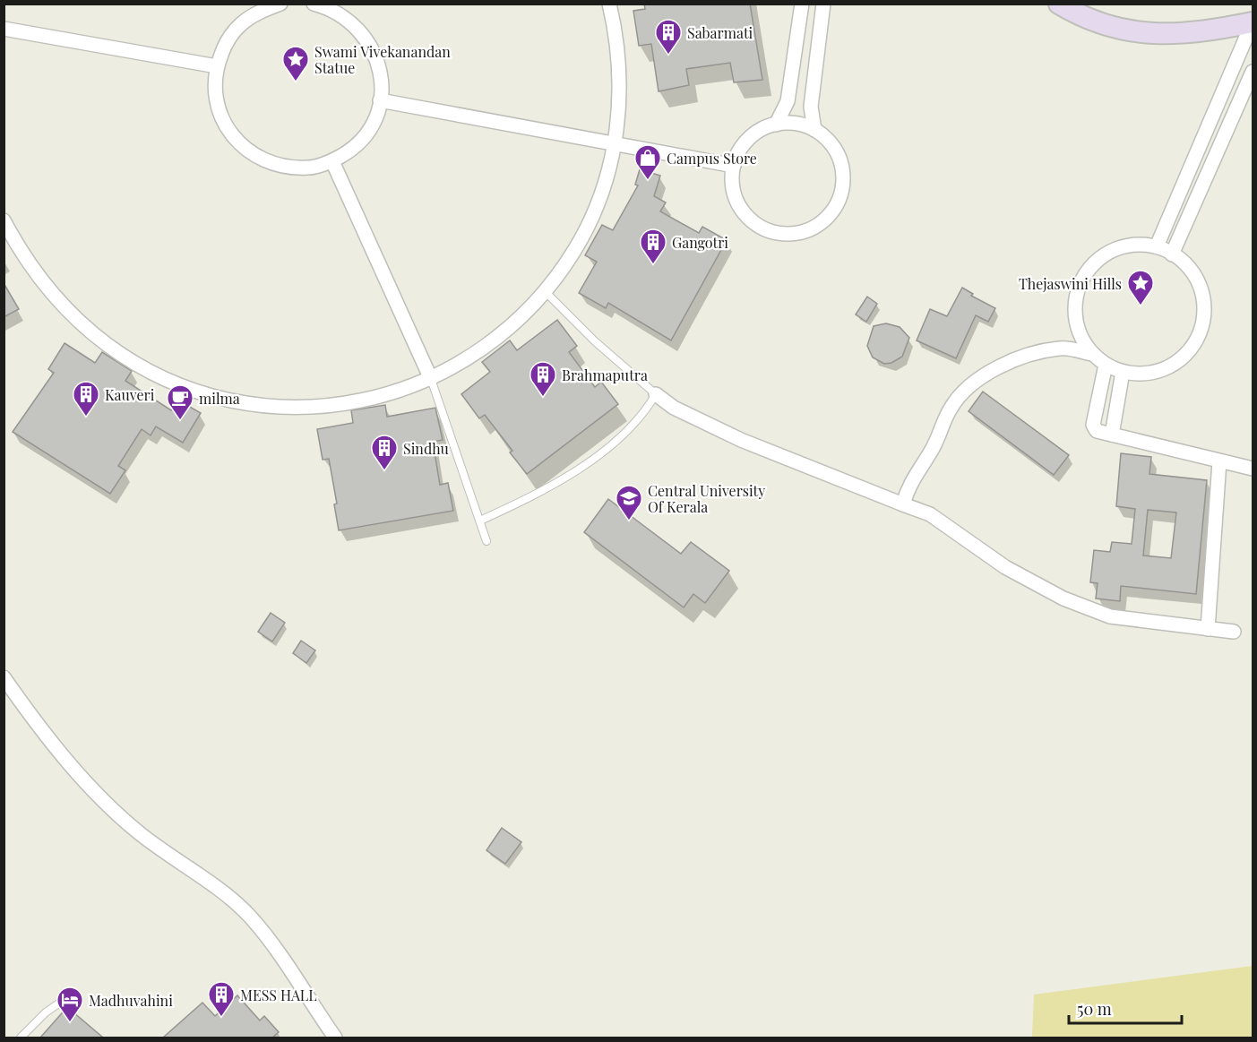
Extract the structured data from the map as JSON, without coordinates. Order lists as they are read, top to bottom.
{
  "places": {
    "building": [
      "Sabarmati",
      "Gangotri",
      "Brahmaputra",
      "Kauveri",
      "Sindhu",
      "MESS HALL"
    ],
    "place": ["Swami Vivekanandan Statue", "Thejaswini Hills"],
    "shop": ["Campus Store"],
    "cafe": ["milma"],
    "school or university": ["Central University Of Kerala"],
    "hotel": ["Madhuvahini"]
  },
  "scale_bar": "50 m"
}
